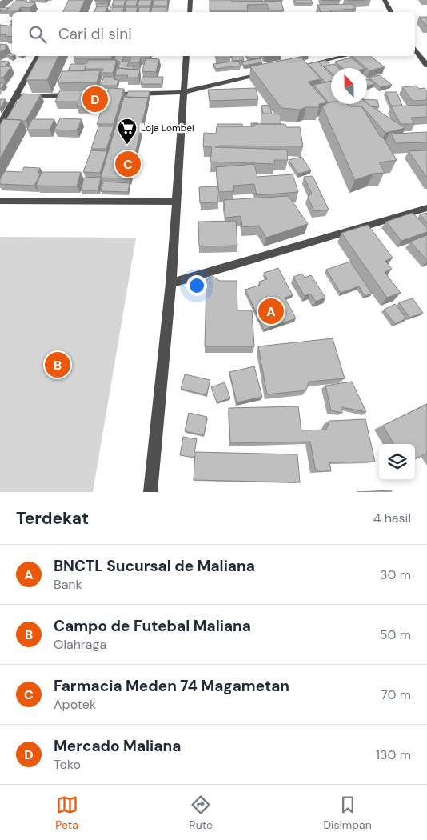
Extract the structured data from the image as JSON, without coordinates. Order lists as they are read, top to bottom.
{
  "places": {
    "supermarket": ["Loja Lombel"]
  },
  "north": "top",
  "page": {
    "search": "Cari di sini",
    "pins": [
      "D",
      "C",
      "A",
      "B"
    ],
    "heading": ["Terdekat", "4 hasil"],
    "list": [
      {
        "mark": "A",
        "name": "BNCTL Sucursal de Maliana",
        "note": "Bank",
        "value": "30 m"
      },
      {
        "mark": "B",
        "name": "Campo de Futebal Maliana",
        "note": "Olahraga",
        "value": "50 m"
      },
      {
        "mark": "C",
        "name": "Farmacia Meden 74 Magametan",
        "note": "Apotek",
        "value": "70 m"
      },
      {
        "mark": "D",
        "name": "Mercado Maliana",
        "note": "Toko",
        "value": "130 m"
      }
    ],
    "nav": ["Peta", "Rute", "Disimpan"]
  }
}
